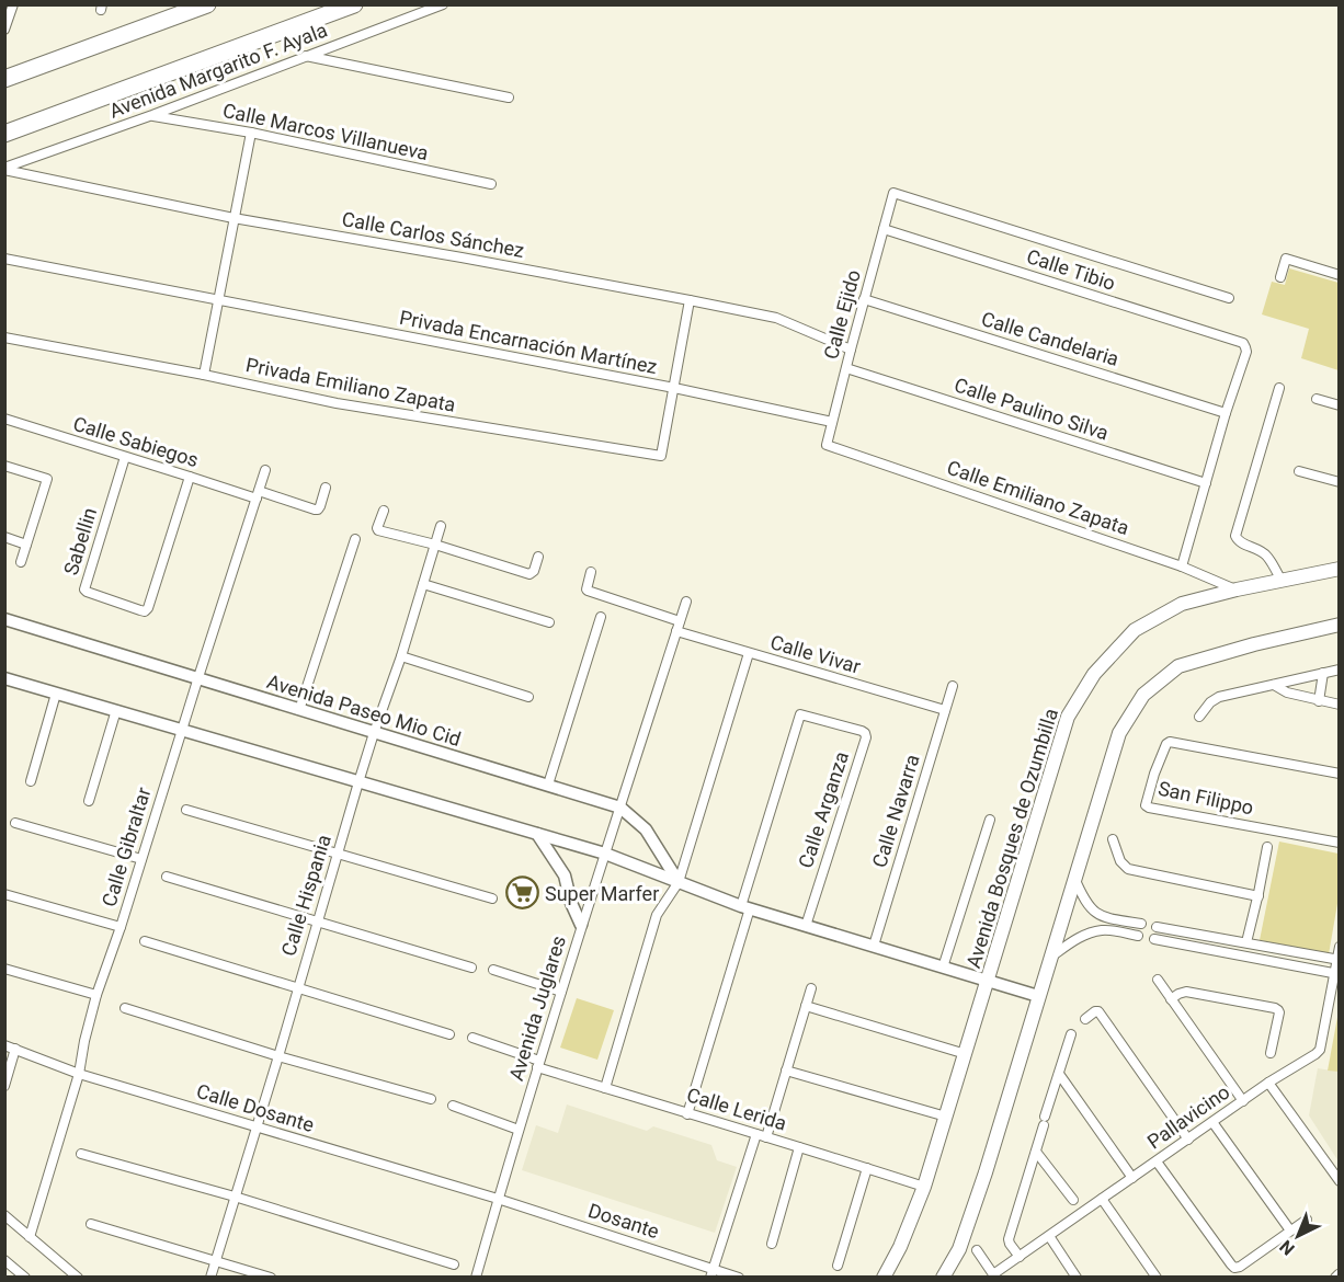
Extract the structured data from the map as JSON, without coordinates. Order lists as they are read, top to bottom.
{
  "streets": {
    "main road": ["Avenida Bosques de Ozumbilla"],
    "street": [
      "Avenida Margarito F. Ayala",
      "Calle Marcos Villanueva",
      "Calle Carlos Sánchez",
      "Calle Tibio",
      "Calle Ejido",
      "Calle Candelaria",
      "Privada Encarnación Martínez",
      "Privada Emiliano Zapata",
      "Calle Paulino Silva",
      "Calle Sabiegos",
      "Calle Emiliano Zapata",
      "Sabellin",
      "Calle Vivar",
      "Avenida Paseo Mio Cid",
      "San Filippo",
      "Calle Arganza",
      "Calle Navarra",
      "Calle Gibraltar",
      "Calle Hispania",
      "Avenida Juglares",
      "Calle Dosante",
      "Calle Lerida",
      "Pallavicino",
      "Dosante"
    ]
  },
  "crossings": [
    ["Avenida Margarito F. Ayala", "Calle Marcos Villanueva"],
    ["Avenida Margarito F. Ayala", "Calle Carlos Sánchez"],
    ["Calle Carlos Sánchez", "Calle Ejido"],
    ["Calle Tibio", "Calle Ejido"],
    ["Calle Tibio", "Calle Candelaria"],
    ["Calle Ejido", "Calle Candelaria"],
    ["Calle Ejido", "Privada Encarnación Martínez"],
    ["Calle Ejido", "Calle Paulino Silva"],
    ["Calle Ejido", "Calle Emiliano Zapata"],
    ["Privada Encarnación Martínez", "Privada Emiliano Zapata"],
    ["Calle Sabiegos", "Sabellin"],
    ["Calle Sabiegos", "Calle Gibraltar"],
    ["Calle Emiliano Zapata", "Avenida Bosques de Ozumbilla"],
    ["Calle Vivar", "Calle Navarra"],
    ["Calle Vivar", "Avenida Juglares"],
    ["Avenida Paseo Mio Cid", "Calle Gibraltar"],
    ["Avenida Paseo Mio Cid", "Calle Hispania"],
    ["Avenida Paseo Mio Cid", "Avenida Juglares"],
    ["Calle Arganza", "Calle Lerida"],
    ["Avenida Bosques de Ozumbilla", "Calle Lerida"],
    ["Calle Gibraltar", "Calle Dosante"],
    ["Calle Hispania", "Calle Dosante"],
    ["Avenida Juglares", "Calle Dosante"],
    ["Avenida Juglares", "Calle Lerida"],
    ["Avenida Juglares", "Dosante"],
    ["Calle Dosante", "Dosante"]
  ],
  "places": {
    "supermarket": ["Super Marfer"]
  },
  "north": "bottom left"
}
